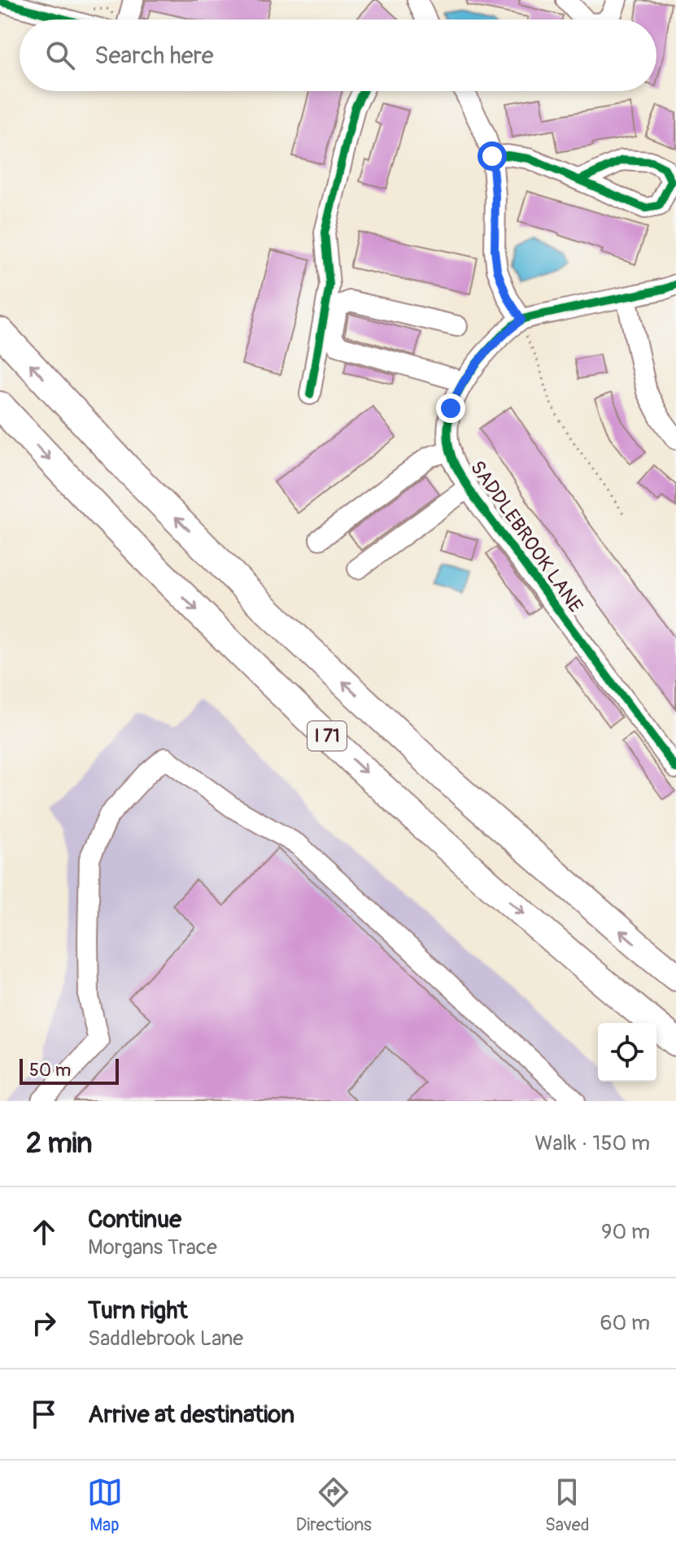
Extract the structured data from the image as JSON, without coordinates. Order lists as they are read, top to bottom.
{
  "streets": {
    "highway": ["I 71"],
    "street": ["SADDLEBROOK LANE"]
  },
  "scale_bar": "50 m",
  "page": {
    "search": "Search here",
    "scale": "50 m",
    "heading": ["2 min", "Walk · 150 m"],
    "list": [
      ["Continue", "Morgans Trace", "90 m"],
      ["Turn right", "Saddlebrook Lane", "60 m"],
      "Arrive at destination"
    ],
    "nav": ["Map", "Directions", "Saved"]
  }
}
